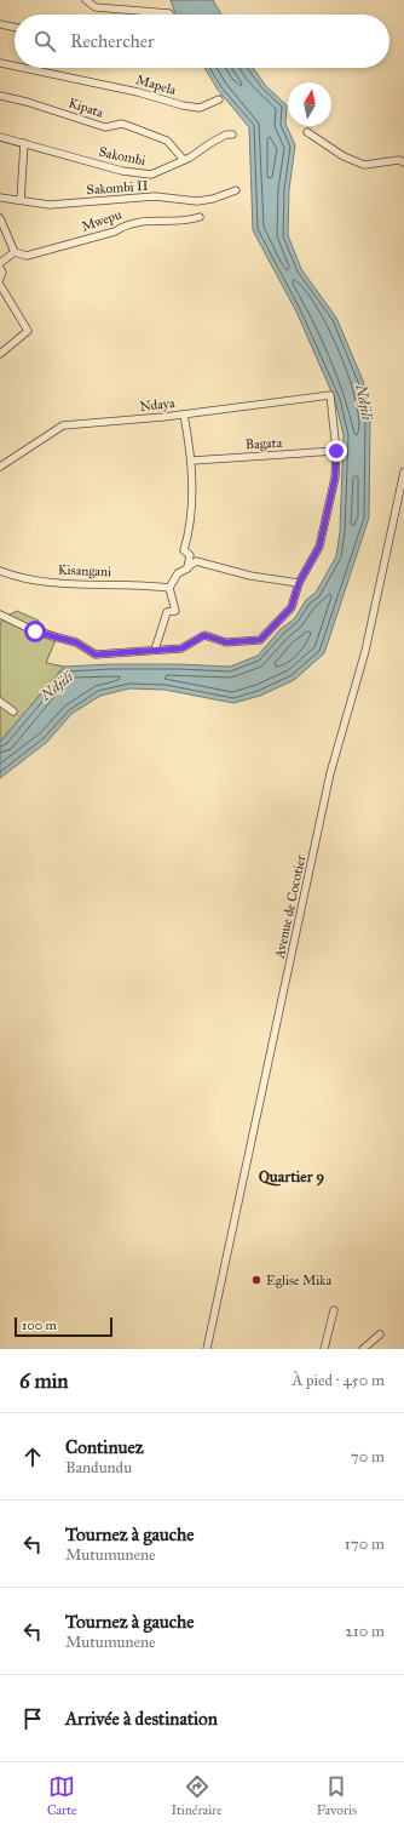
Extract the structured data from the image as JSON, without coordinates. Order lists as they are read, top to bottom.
{
  "streets": {
    "street": [
      "Mapela",
      "Kipata",
      "Sakombi",
      "Sakombi II",
      "Mwepu",
      "Ndaya",
      "Bagata",
      "Kisangani",
      "Avenue de Cocotier"
    ]
  },
  "crossings": [
    ["Kipata", "Sakombi"],
    ["Ndaya", "Bagata"]
  ],
  "districts": ["Quartier 9"],
  "water": ["Ndjili"],
  "places": ["Eglise Mika"],
  "scale_bar": "100 m",
  "north": "top",
  "page": {
    "search": "Rechercher",
    "scale": "100 m",
    "heading": ["6 min", "À pied · 450 m"],
    "list": [
      ["Continuez", "Bandundu", "70 m"],
      ["Tournez à gauche", "Mutumunene", "170 m"],
      ["Tournez à gauche", "Mutumunene", "210 m"],
      "Arrivée à destination"
    ],
    "nav": ["Carte", "Itinéraire", "Favoris"]
  }
}
